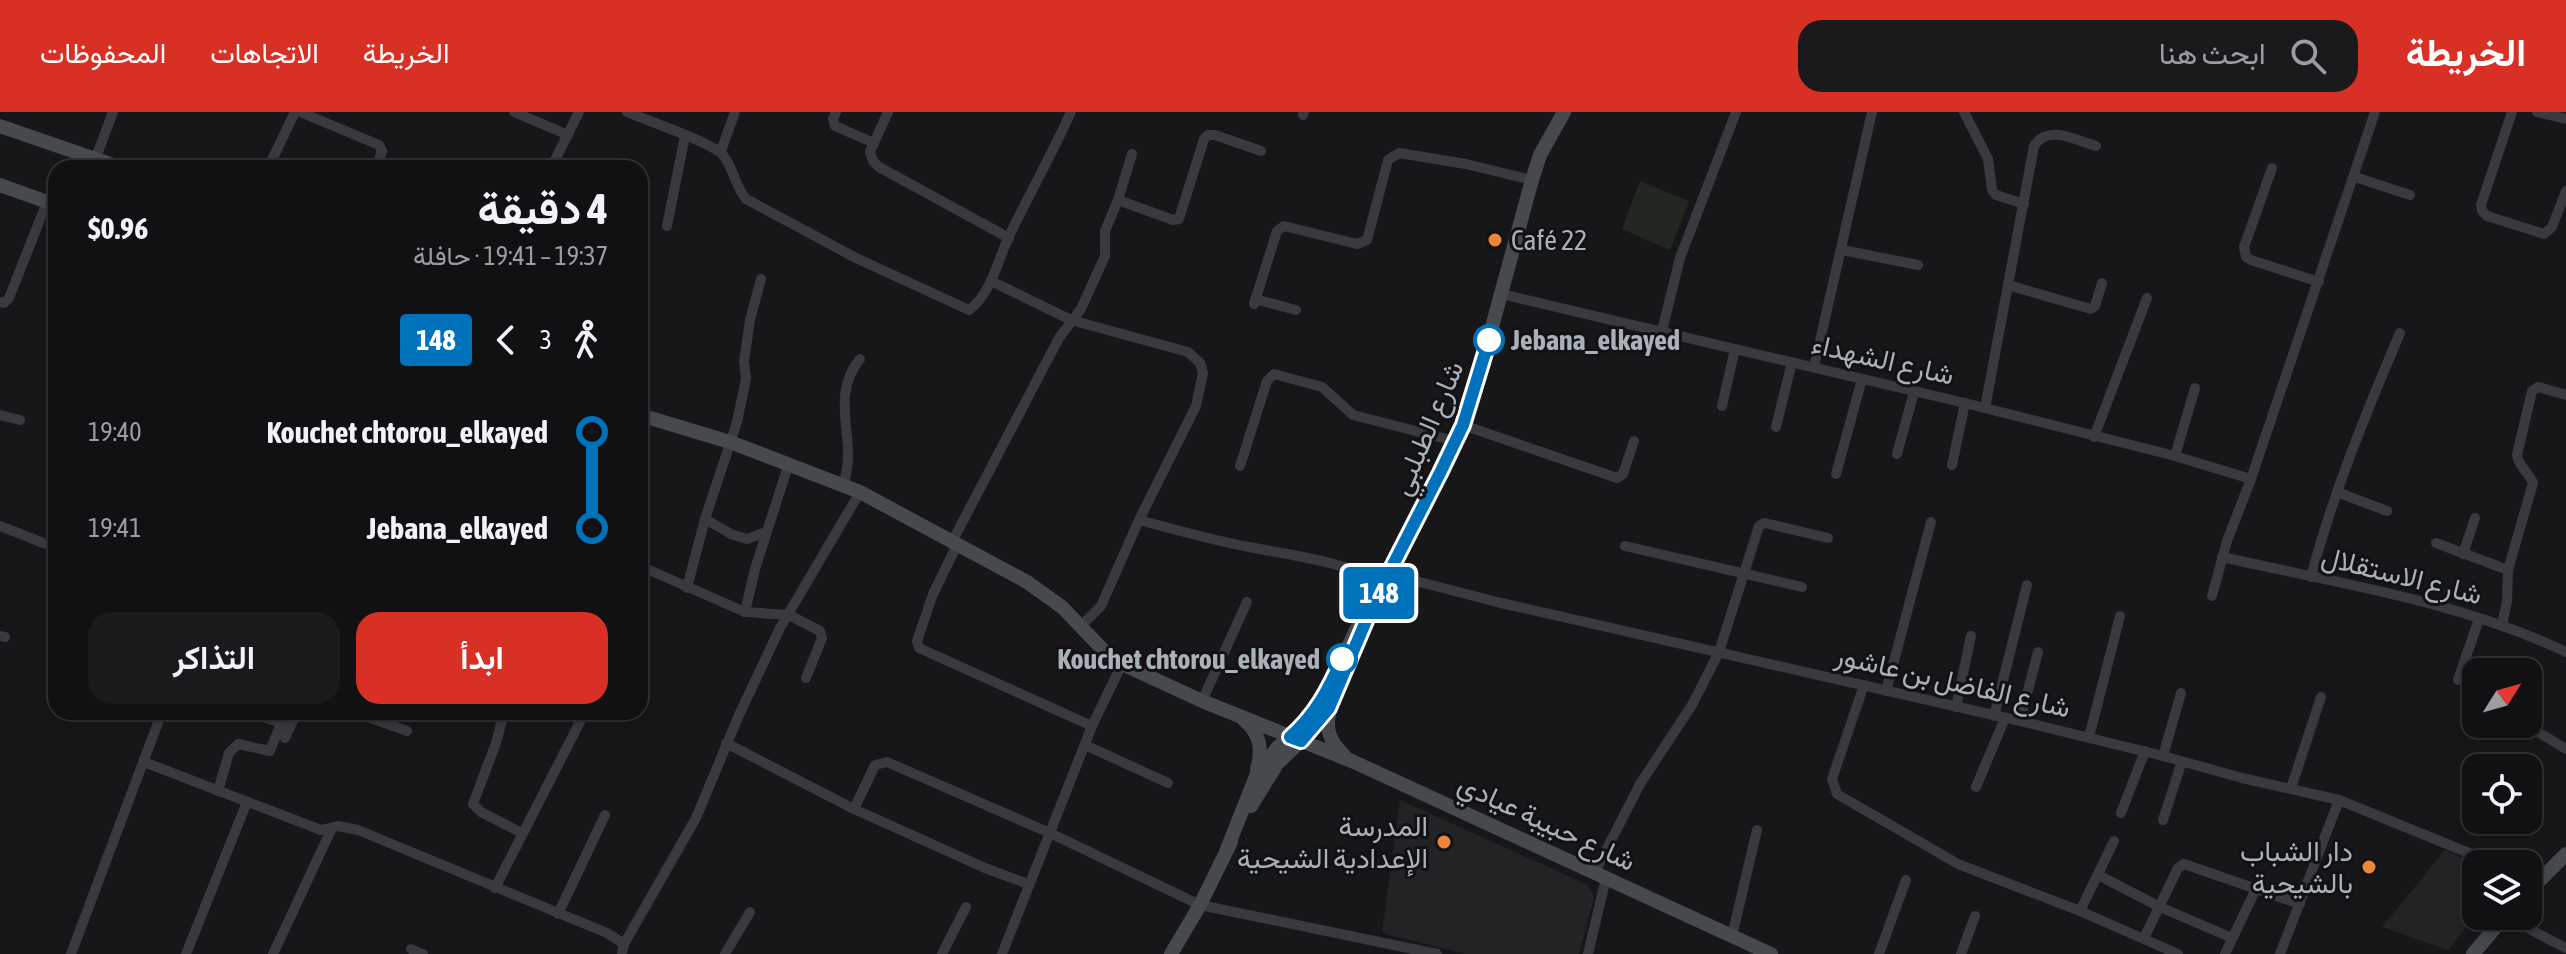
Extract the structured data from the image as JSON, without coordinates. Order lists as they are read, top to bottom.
{
  "streets": {
    "street": [
      "شارع الشهداء",
      "شارع الطبلبي",
      "شارع الاستقلال",
      "شارع الفاضل بن عاشور",
      "شارع حبيبة عيادي"
    ]
  },
  "crossings": [
    ["شارع الشهداء", "شارع الطبلبي"],
    ["شارع الطبلبي", "شارع الفاضل بن عاشور"],
    ["شارع الطبلبي", "شارع حبيبة عيادي"]
  ],
  "places": [
    "Café 22",
    "Jebana_elkayed",
    "Kouchet chtorou_elkayed",
    "المدرسة الإعدادية الشيحية",
    "دار الشباب بالشيحية"
  ],
  "lines": ["bus line 148"],
  "north": "top right",
  "page": {
    "header": "الخريطة",
    "search": "ابحث هنا",
    "nav": ["الخريطة", "الاتجاهات", "المحفوظات"],
    "on_map": "148",
    "heading": ["4 دقيقة", "19:37 – 19:41 · حافلة", "$0.96"],
    "legs": ["3", "148"],
    "list": [
      {
        "name": "Kouchet chtorou_elkayed",
        "value": "19:40"
      },
      {
        "name": "Jebana_elkayed",
        "value": "19:41"
      }
    ],
    "buttons": ["ابدأ", "التذاكر"]
  }
}
